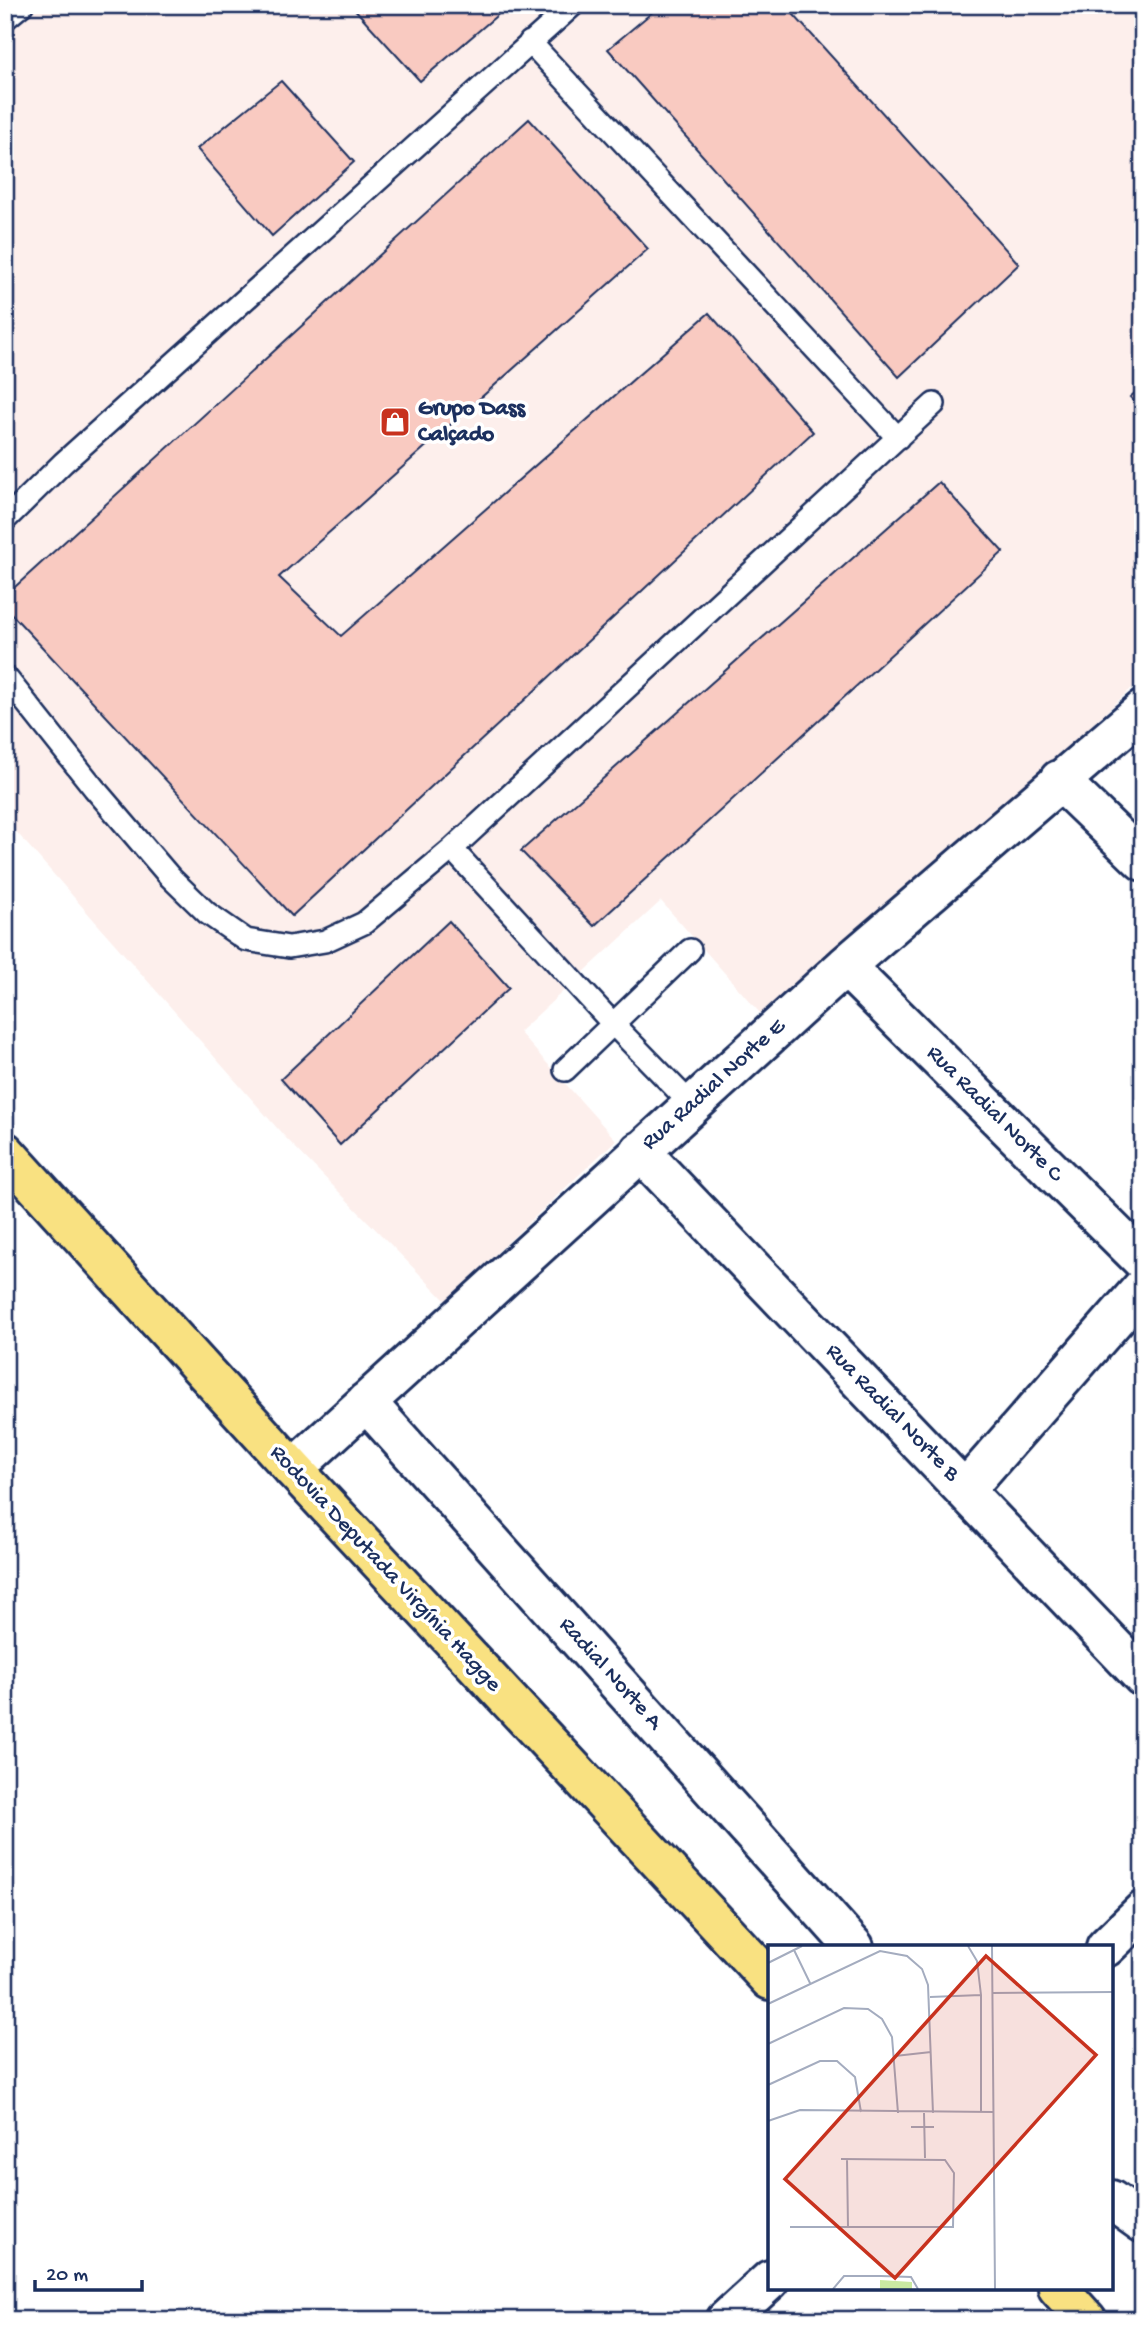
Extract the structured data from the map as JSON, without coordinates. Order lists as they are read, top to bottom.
{
  "streets": {
    "highway": ["Rodovia Deputada Virgínia Hagge"],
    "street": [
      "Rua Radial Norte E",
      "Rua Radial Norte C",
      "Rua Radial Norte B",
      "Radial Norte A"
    ]
  },
  "crossings": [
    ["Rua Radial Norte E", "Rua Radial Norte C"],
    ["Rua Radial Norte E", "Rua Radial Norte B"],
    ["Rua Radial Norte E", "Rodovia Deputada Virgínia Hagge"],
    ["Rua Radial Norte E", "Radial Norte A"]
  ],
  "places": {
    "shop": ["Grupo Dass Calçado"]
  },
  "scale_bar": "20 m"
}
